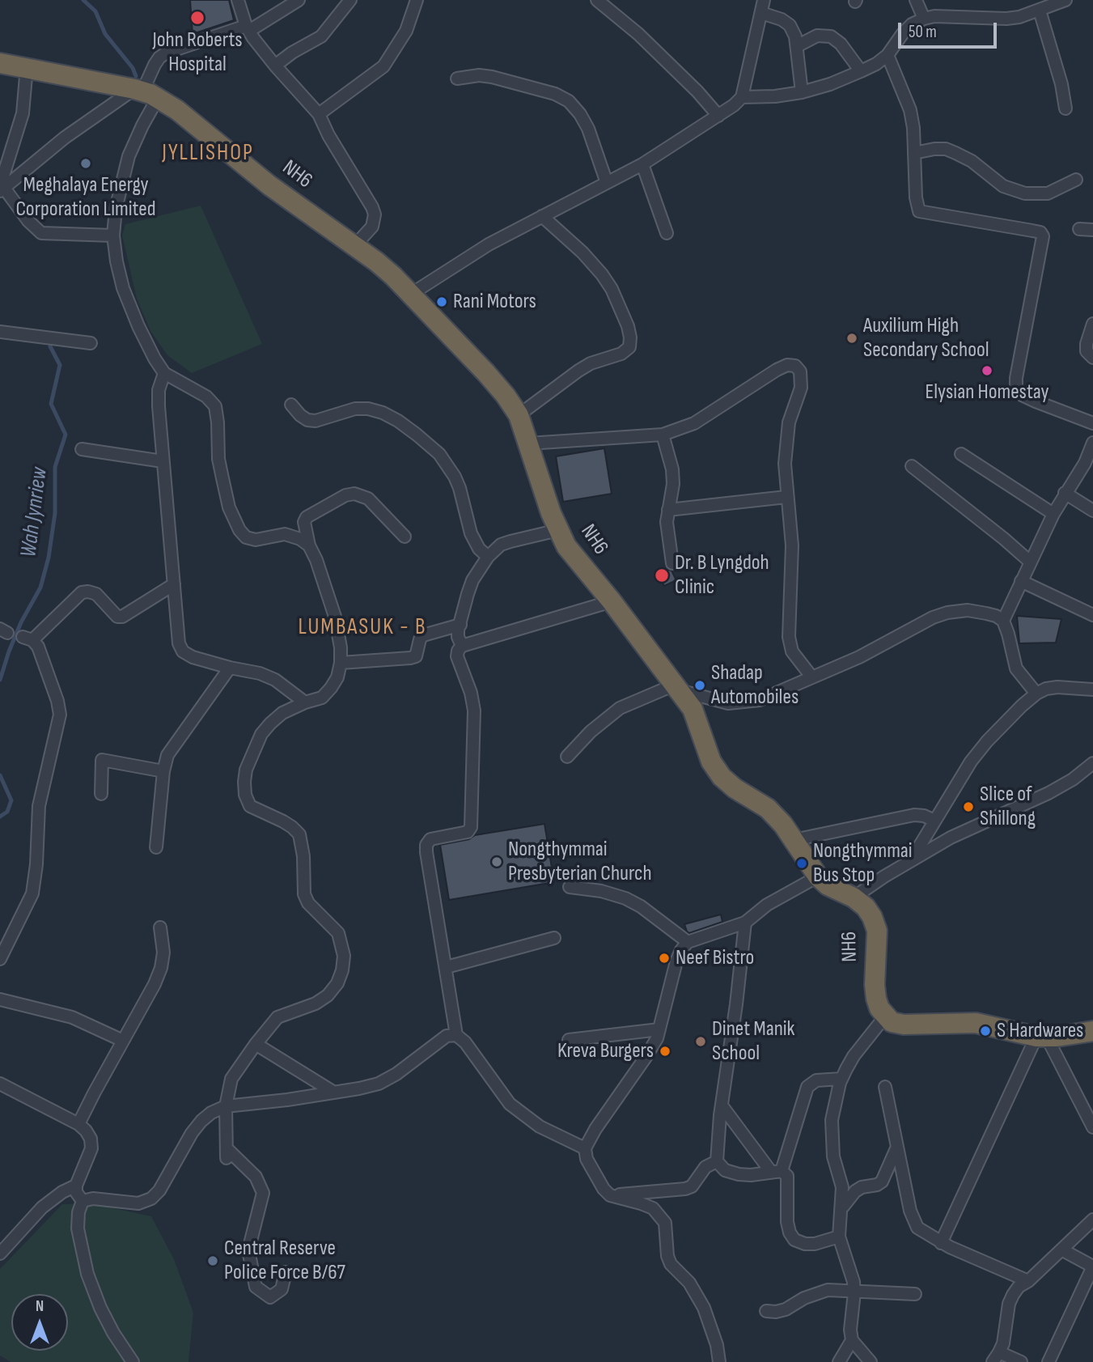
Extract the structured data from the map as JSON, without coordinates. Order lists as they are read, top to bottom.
{
  "streets": {
    "highway": ["NH6"]
  },
  "districts": ["JYLLISHOP", "LUMBASUK - B"],
  "water": ["Wah Jynriew"],
  "places": [
    "John Roberts Hospital",
    "Meghalaya Energy Corporation Limited",
    "Rani Motors",
    "Auxilium High Secondary School",
    "Elysian Homestay",
    "Dr. B Lyngdoh Clinic",
    "Shadap Automobiles",
    "Slice of Shillong",
    "Nongthymmai Presbyterian Church",
    "Nongthymmai Bus Stop",
    "Neef Bistro",
    "S Hardwares",
    "Dinet Manik School",
    "Kreva Burgers",
    "Central Reserve Police Force B/67"
  ],
  "scale_bar": "50 m",
  "north": "top"
}
